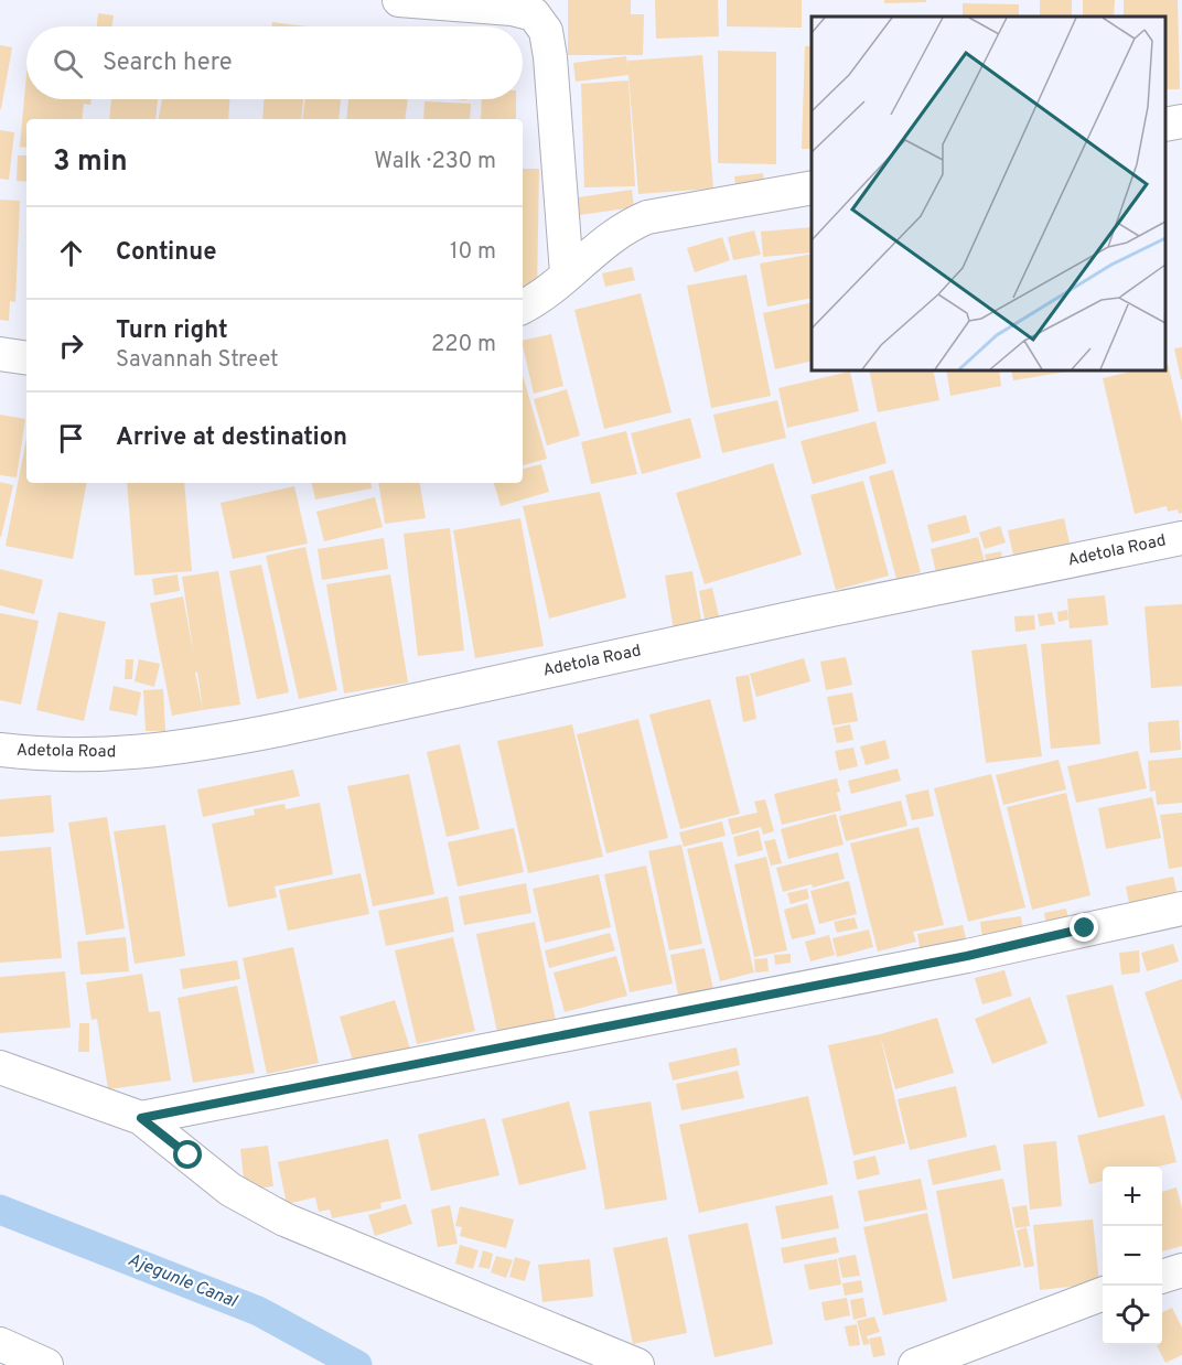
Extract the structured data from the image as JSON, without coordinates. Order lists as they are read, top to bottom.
{
  "streets": {
    "street": ["Adetola Road"]
  },
  "water": ["Ajegunle Canal"],
  "page": {
    "search": "Search here",
    "heading": ["3 min", "Walk · 230 m"],
    "list": [
      ["Continue", "10 m"],
      ["Turn right", "Savannah Street", "220 m"],
      "Arrive at destination"
    ],
    "map_buttons": ["+", "−"]
  }
}
